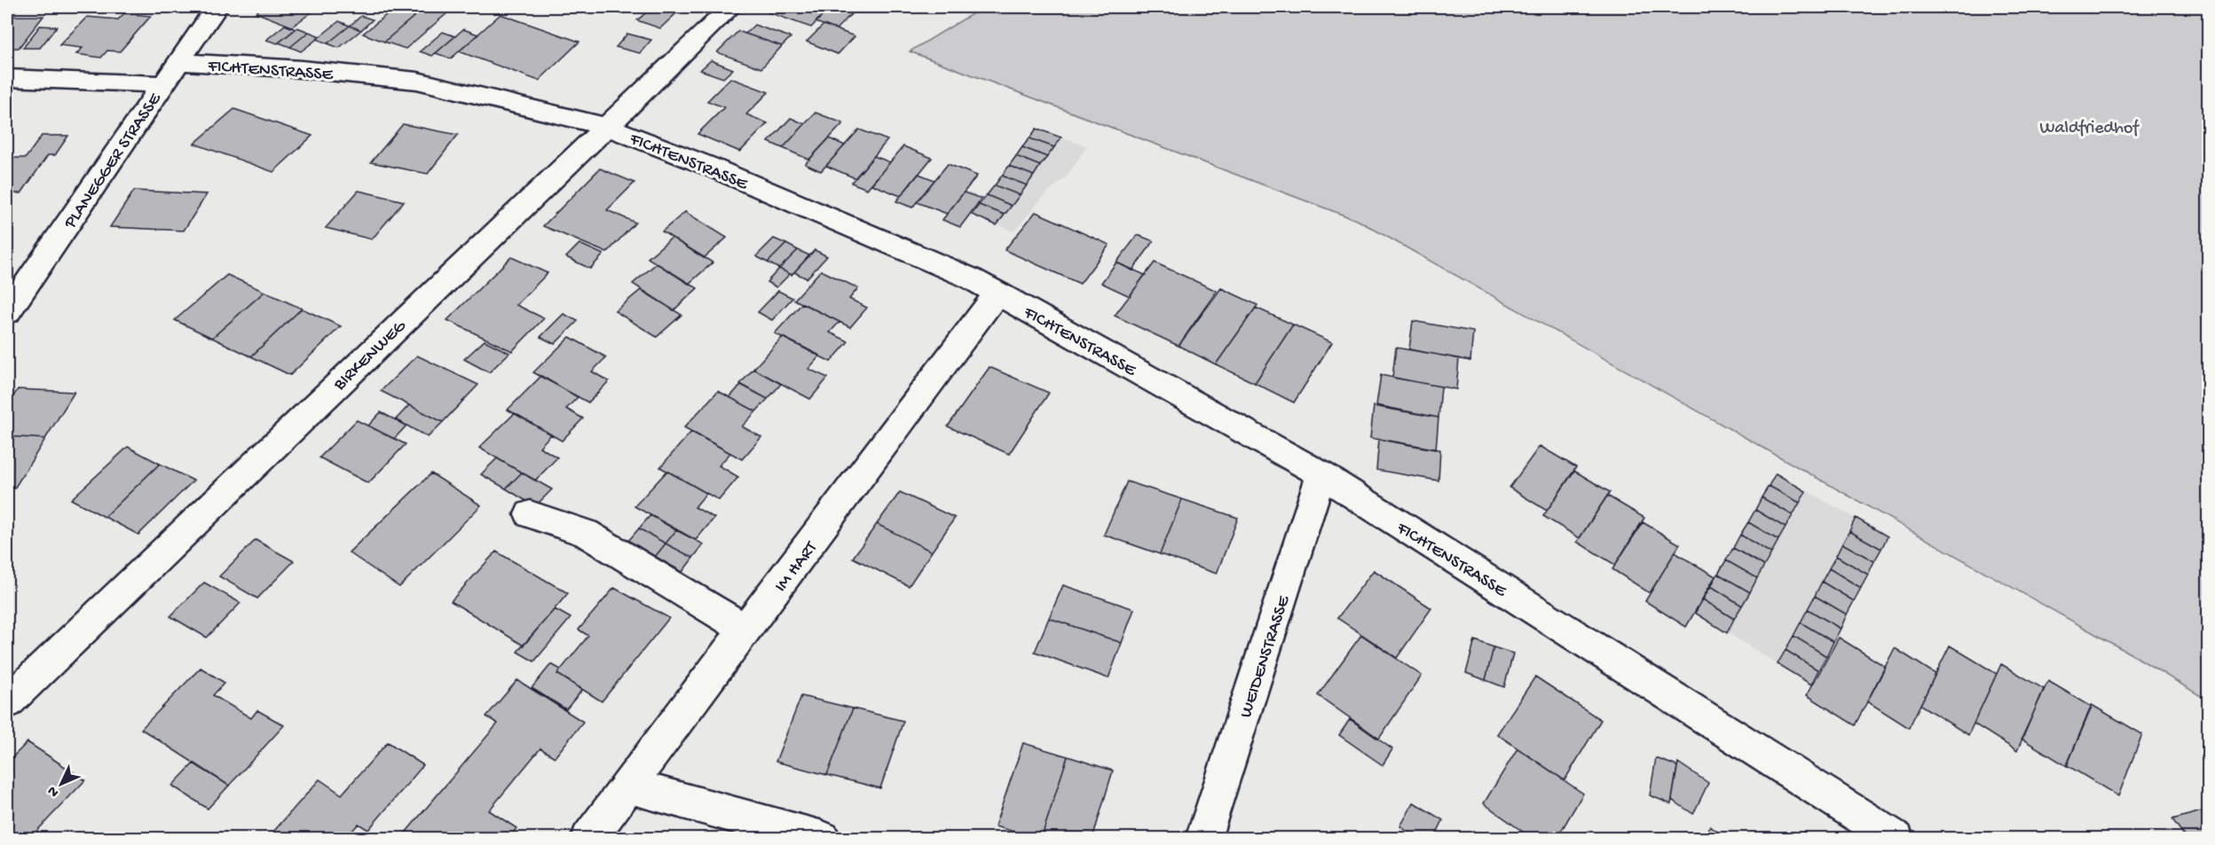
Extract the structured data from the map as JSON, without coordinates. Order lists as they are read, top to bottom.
{
  "streets": {
    "street": [
      "FICHTENSTRASSE",
      "PLANEGGER STRASSE",
      "BIRKENWEG",
      "IM HART",
      "WEIDENSTRASSE"
    ]
  },
  "crossings": [
    ["FICHTENSTRASSE", "PLANEGGER STRASSE"],
    ["FICHTENSTRASSE", "BIRKENWEG"],
    ["FICHTENSTRASSE", "IM HART"],
    ["FICHTENSTRASSE", "WEIDENSTRASSE"]
  ],
  "parks": ["Waldfriedhof"],
  "north": "bottom left"
}
